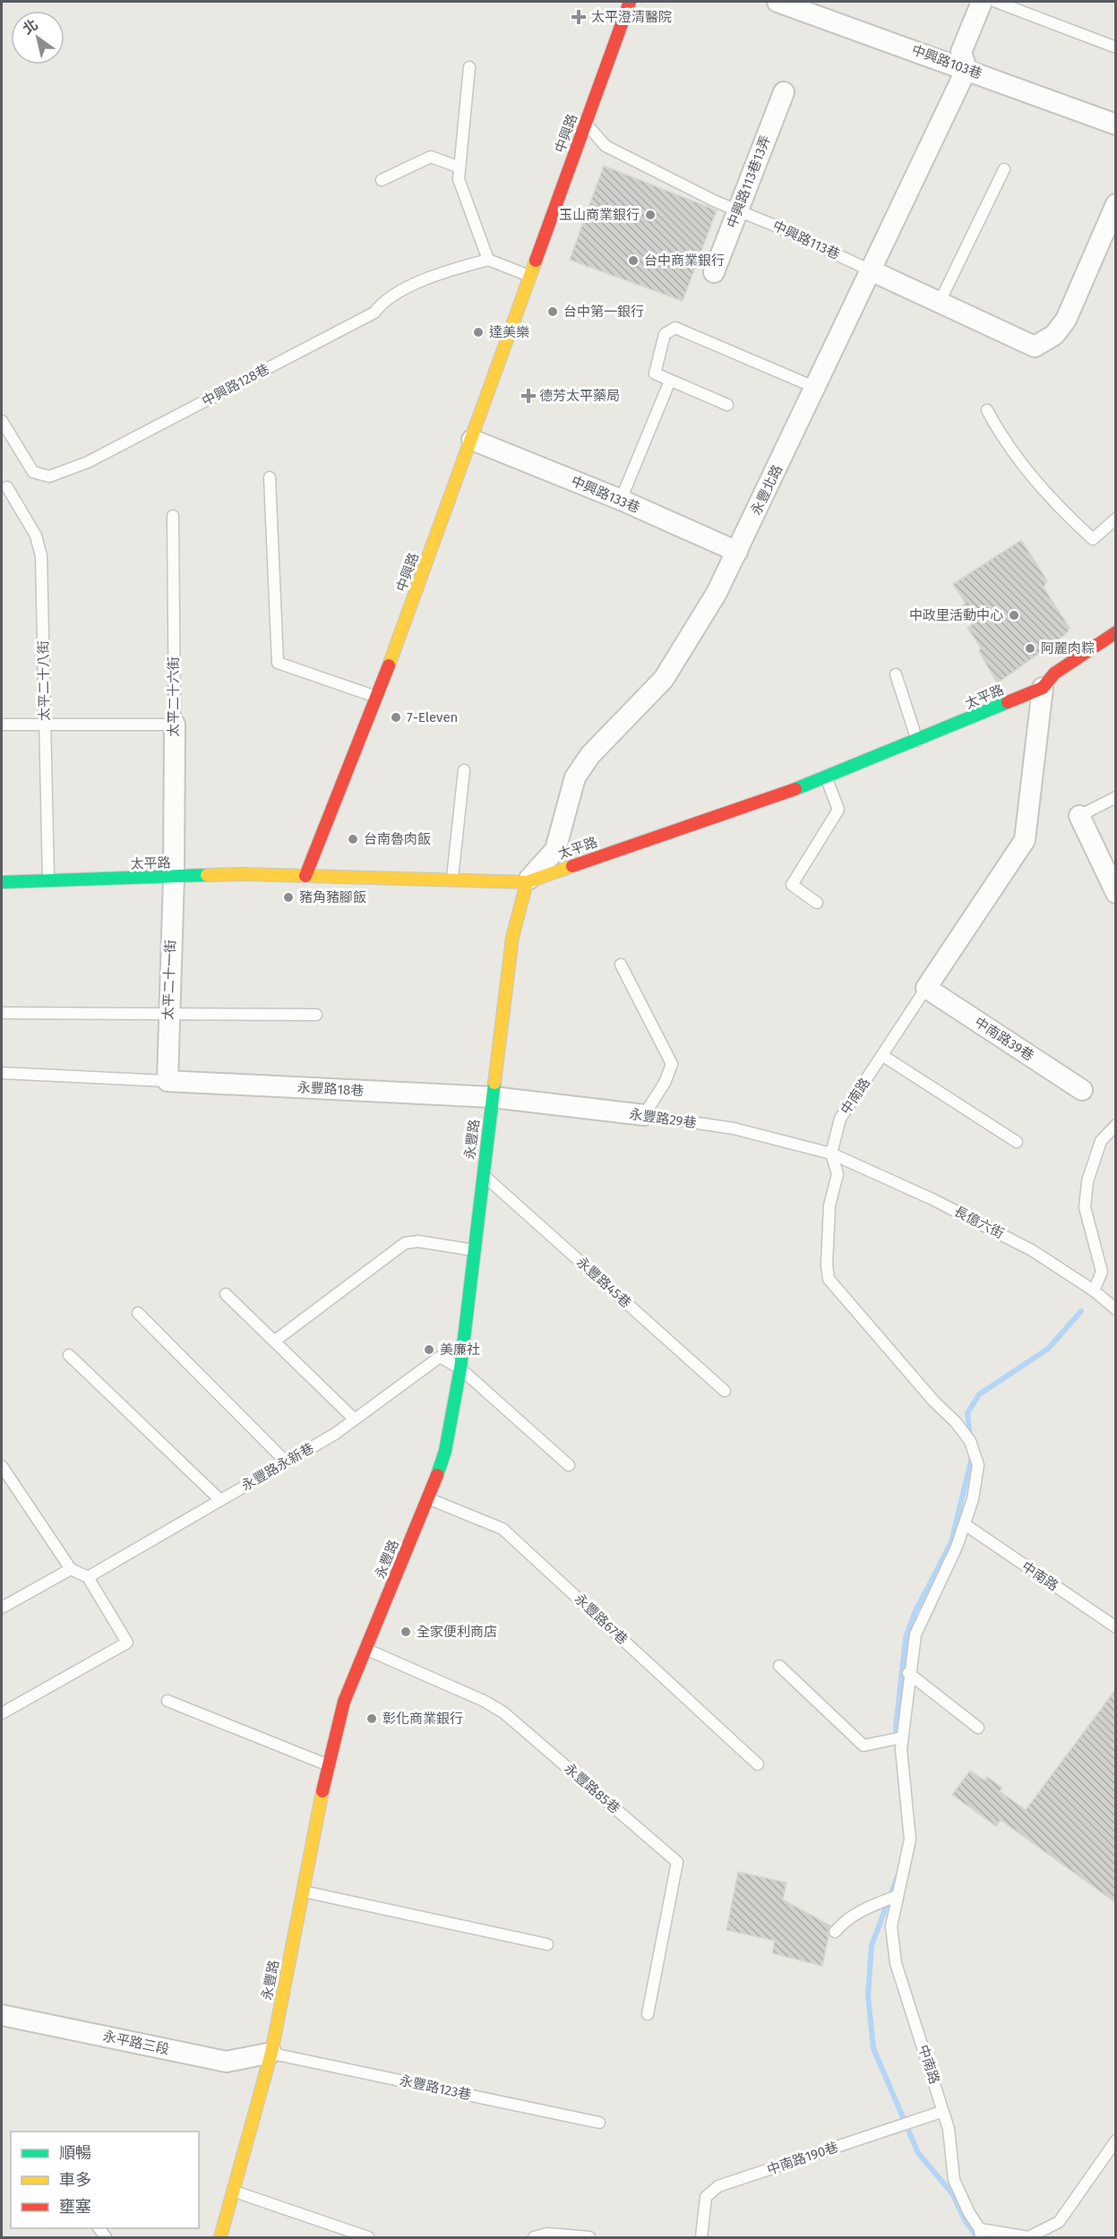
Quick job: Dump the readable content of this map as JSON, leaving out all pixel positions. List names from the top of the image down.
{
  "streets": {
    "street": [
      "中興路103巷",
      "中興路",
      "中興路113巷13弄",
      "中興路113巷",
      "永豐北路",
      "中興路133巷",
      "太平二十六街",
      "太平路",
      "太平二十一街",
      "中南路39巷",
      "永豐路18巷",
      "中南路",
      "永豐路29巷",
      "永豐路",
      "永平路三段"
    ],
    "lane": [
      "中興路128巷",
      "太平二十八街",
      "長億六街",
      "永豐路45巷",
      "永豐路永新巷",
      "永豐路67巷",
      "永豐路85巷",
      "永豐路123巷",
      "中南路190巷"
    ]
  },
  "crossings": [
    ["中興路103巷", "永豐北路"],
    ["中興路", "中興路113巷"],
    ["中興路", "中興路133巷"],
    ["中興路", "太平路"],
    ["中興路113巷13弄", "中興路113巷"],
    ["中興路113巷", "永豐北路"],
    ["永豐北路", "中興路133巷"],
    ["永豐北路", "太平路"],
    ["永豐北路", "永豐路"],
    ["太平二十八街", "太平路"],
    ["太平二十六街", "太平路"],
    ["太平二十六街", "太平二十一街"],
    ["太平路", "太平二十一街"],
    ["太平路", "中南路"],
    ["太平路", "永豐路"],
    ["太平二十一街", "永豐路18巷"],
    ["中南路39巷", "中南路"],
    ["永豐路18巷", "永豐路29巷"],
    ["永豐路18巷", "永豐路"],
    ["中南路", "永豐路29巷"],
    ["中南路", "長億六街"],
    ["中南路", "中南路190巷"],
    ["永豐路29巷", "永豐路"],
    ["永豐路29巷", "長億六街"],
    ["永豐路", "永豐路45巷"],
    ["永豐路", "永豐路永新巷"],
    ["永豐路", "永豐路67巷"],
    ["永豐路", "永豐路85巷"],
    ["永豐路", "永平路三段"],
    ["永豐路", "永豐路123巷"],
    ["永平路三段", "永豐路123巷"]
  ],
  "places": {
    "health": ["太平澄清醫院", "德芳太平藥局"],
    "other": [
      "玉山商業銀行",
      "台中商業銀行",
      "台中第一銀行",
      "達美樂",
      "中政里活動中心",
      "阿麗肉粽",
      "7-Eleven",
      "台南魯肉飯",
      "豬角豬腳飯",
      "美廉社",
      "全家便利商店",
      "彰化商業銀行"
    ]
  },
  "legend": ["順暢", "車多", "壅塞"],
  "north": "top left"
}
